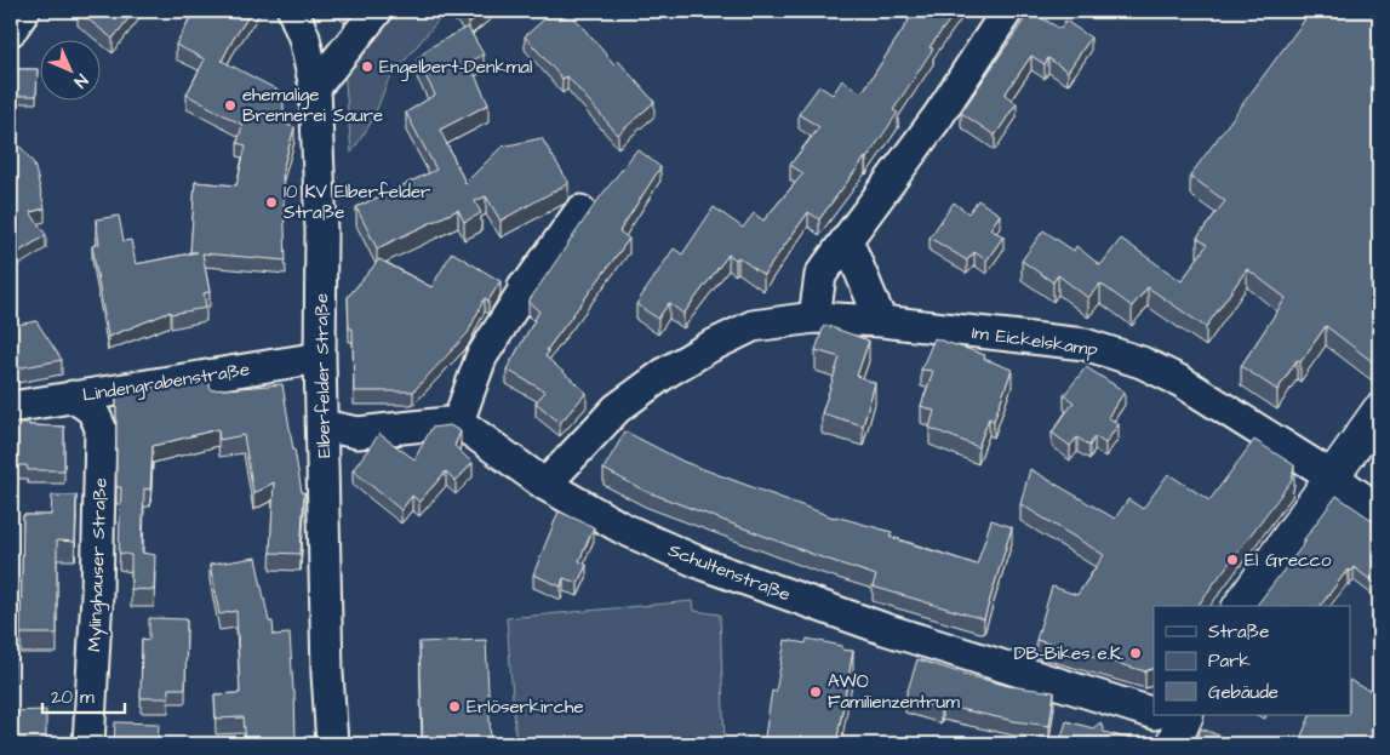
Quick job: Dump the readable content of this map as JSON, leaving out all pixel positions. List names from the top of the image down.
{
  "streets": {
    "street": [
      "Im Eickelskamp",
      "Elberfelder Straße",
      "Lindengrabenstraße",
      "Mylinghauser Straße",
      "Schultenstraße"
    ]
  },
  "crossings": [
    ["Im Eickelskamp", "Schultenstraße"],
    ["Elberfelder Straße", "Lindengrabenstraße"],
    ["Lindengrabenstraße", "Mylinghauser Straße"]
  ],
  "places": [
    "Engelbert-Denkmal",
    "ehemalige Brennerei Saure",
    "10 KV Elberfelder Straße",
    "El Grecco",
    "DB-Bikes e.K.",
    "AWO Familienzentrum",
    "Erlöserkirche"
  ],
  "legend": ["Straße", "Park", "Gebäude"],
  "scale_bar": "20 m",
  "north": "bottom right"
}
